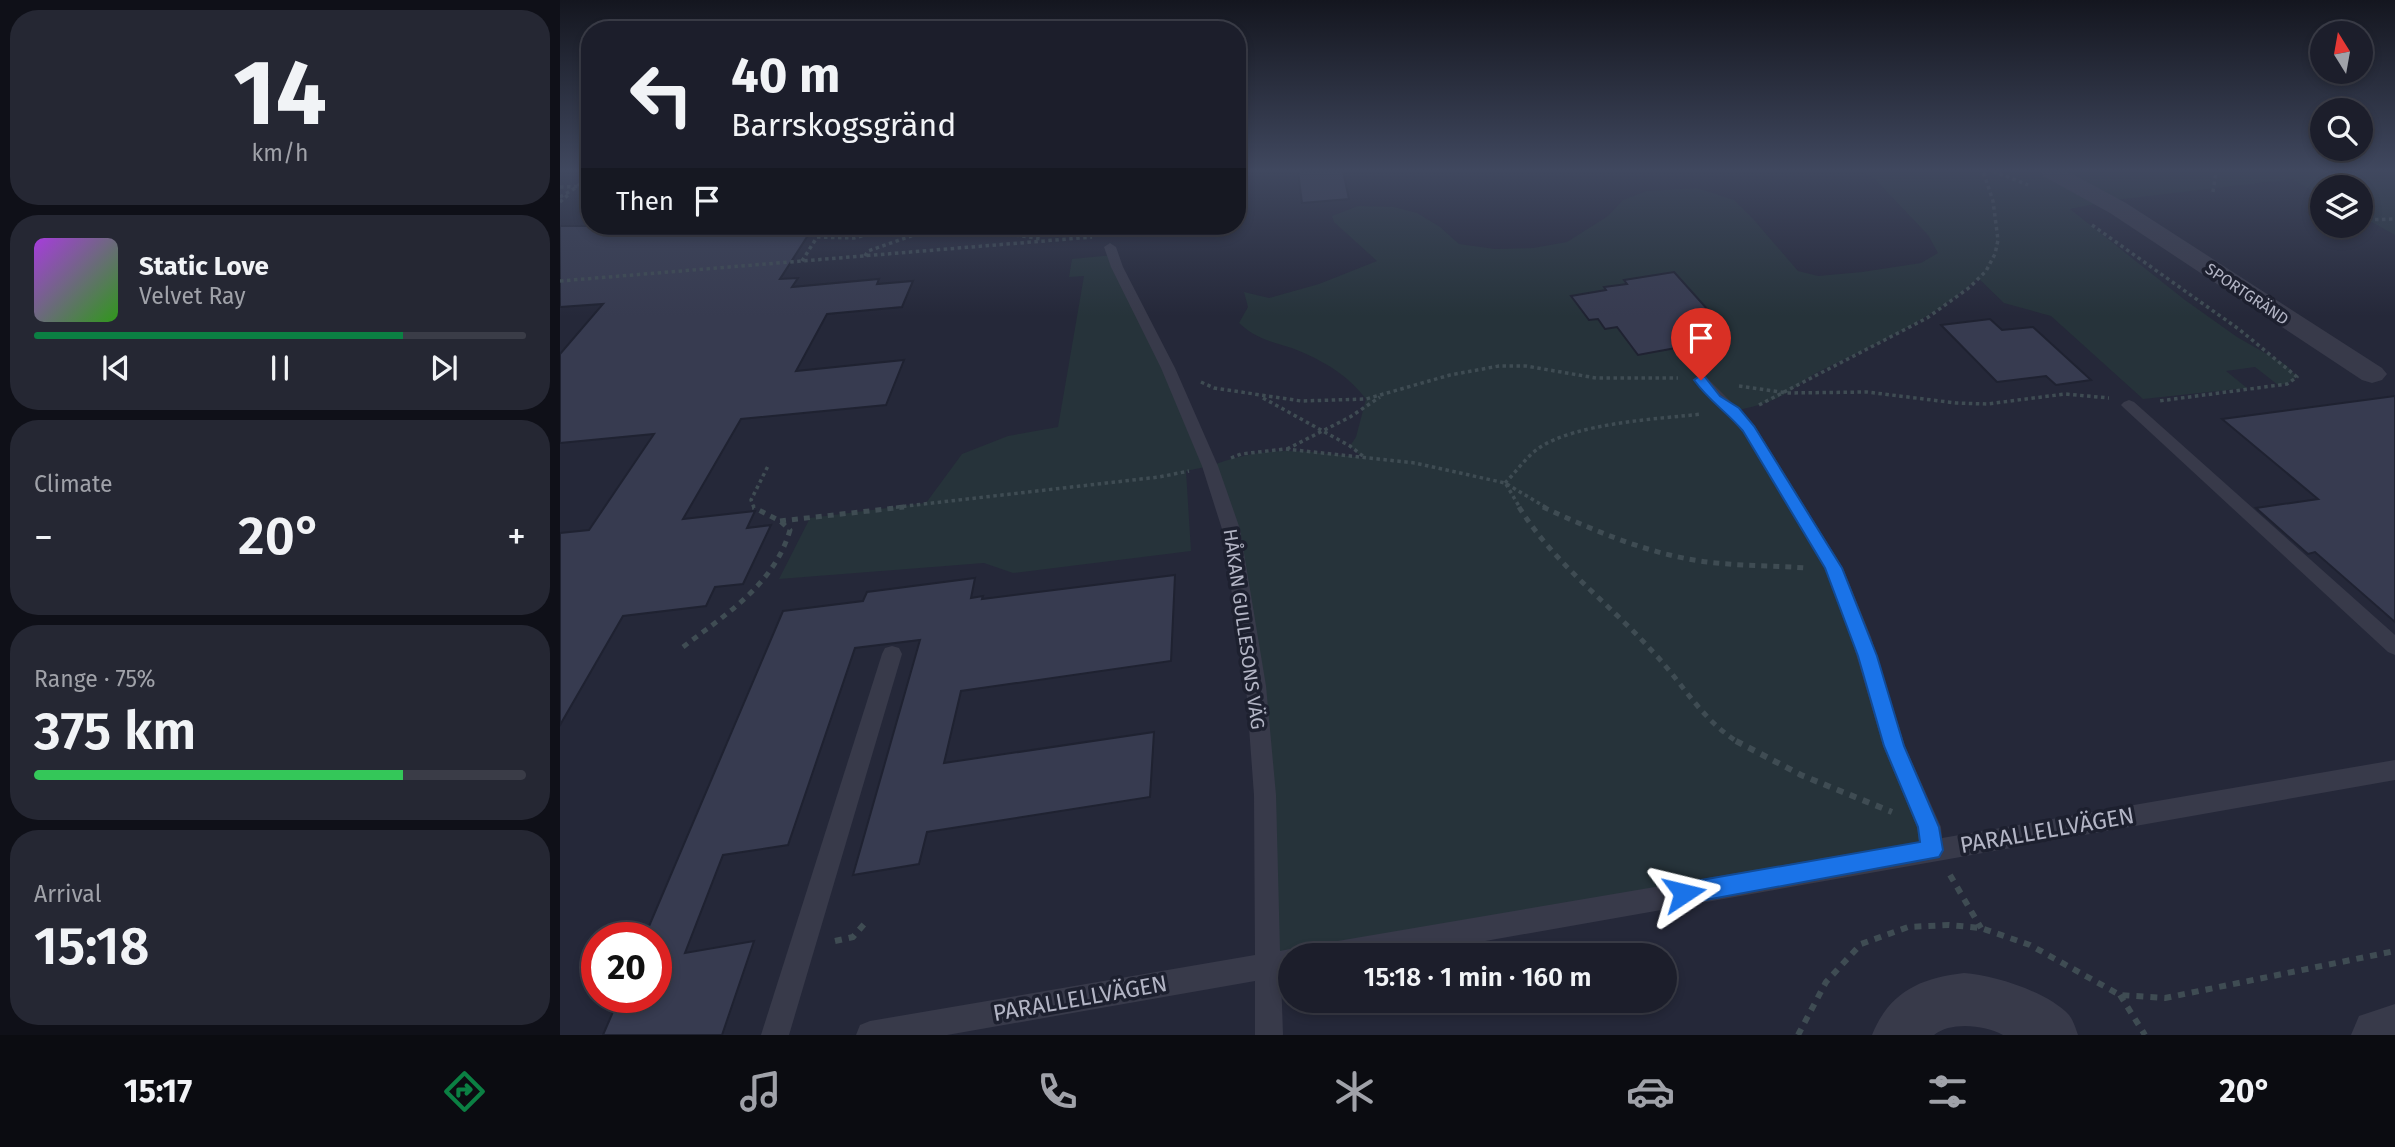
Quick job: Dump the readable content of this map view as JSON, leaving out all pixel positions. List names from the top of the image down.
{
  "streets": {
    "street": ["SPORTGRÄND"],
    "lane": ["HÅKAN GULLESONS VÄG", "PARALLELLVÄGEN"]
  },
  "crossings": [
    ["HÅKAN GULLESONS VÄG", "PARALLELLVÄGEN"]
  ],
  "north": "top",
  "page": {
    "tile": [
      ["14", "km/h"],
      "Climate",
      ["Range · 75%", "375 km"],
      ["Arrival", "15:18"]
    ],
    "turn": ["40 m", "Barrskogsgränd"],
    "then": "Then",
    "song": ["Static Love", "Velvet Ray"],
    "heat": ["−", "20°", "+"],
    "limit": "20",
    "trip": "15:18 · 1 min · 160 m",
    "tabs": ["15:17", "20°"]
  }
}
